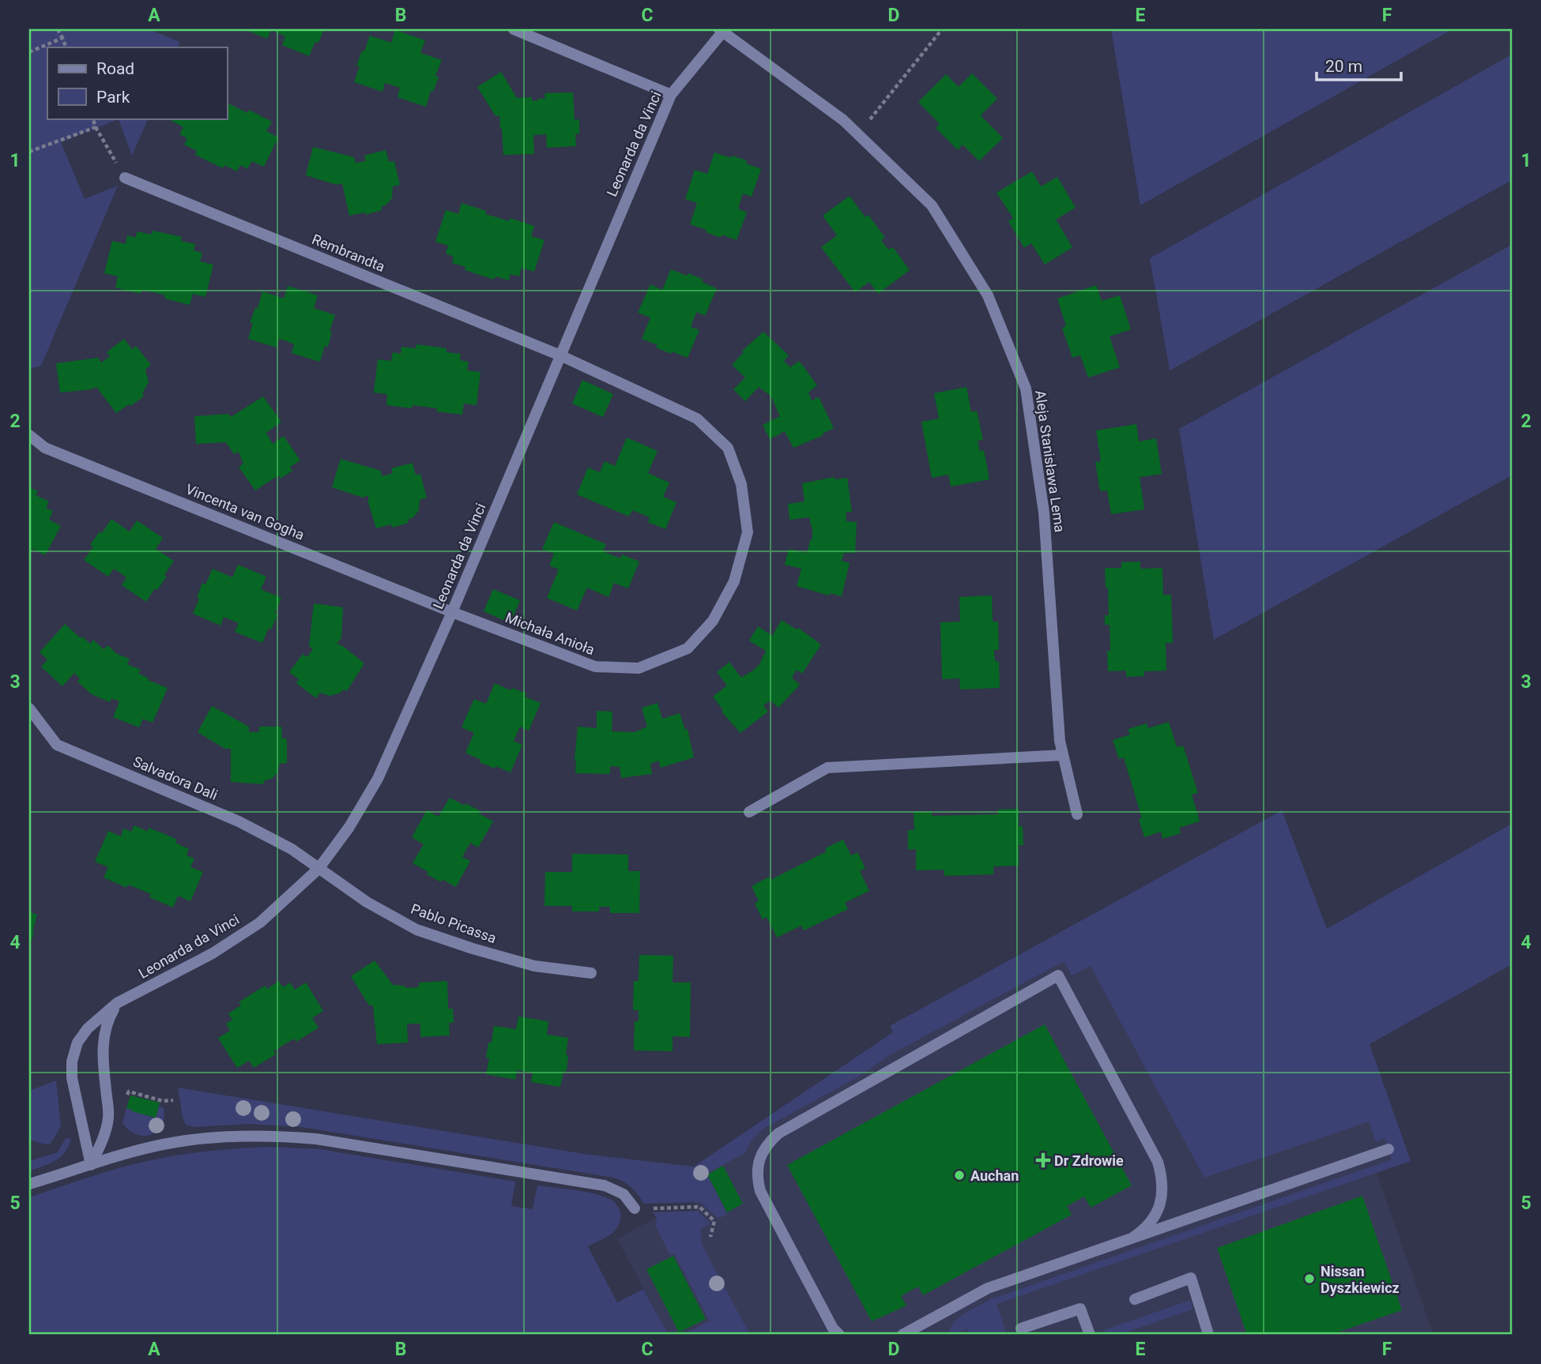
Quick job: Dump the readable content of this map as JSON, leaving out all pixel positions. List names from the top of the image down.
{
  "streets": {
    "street": [
      "Leonarda da Vinci",
      "Rembrandta",
      "Aleja Stanisława Lema",
      "Vincenta van Gogha",
      "Michała Anioła",
      "Salvadora Dali",
      "Pablo Picassa"
    ]
  },
  "crossings": [
    ["Leonarda da Vinci", "Rembrandta"],
    ["Leonarda da Vinci", "Aleja Stanisława Lema"],
    ["Leonarda da Vinci", "Vincenta van Gogha"],
    ["Leonarda da Vinci", "Michała Anioła"],
    ["Leonarda da Vinci", "Salvadora Dali"],
    ["Leonarda da Vinci", "Pablo Picassa"],
    ["Rembrandta", "Michała Anioła"],
    ["Vincenta van Gogha", "Michała Anioła"],
    ["Salvadora Dali", "Pablo Picassa"]
  ],
  "places": {
    "health": ["Dr Zdrowie"],
    "other": ["Auchan", "Nissan Dyszkiewicz"]
  },
  "legend": ["Road", "Park"],
  "scale_bar": "20 m",
  "grid": {
    "columns": [
      "A",
      "B",
      "C",
      "D",
      "E",
      "F"
    ],
    "rows": [
      "1",
      "2",
      "3",
      "4",
      "5"
    ]
  }
}
